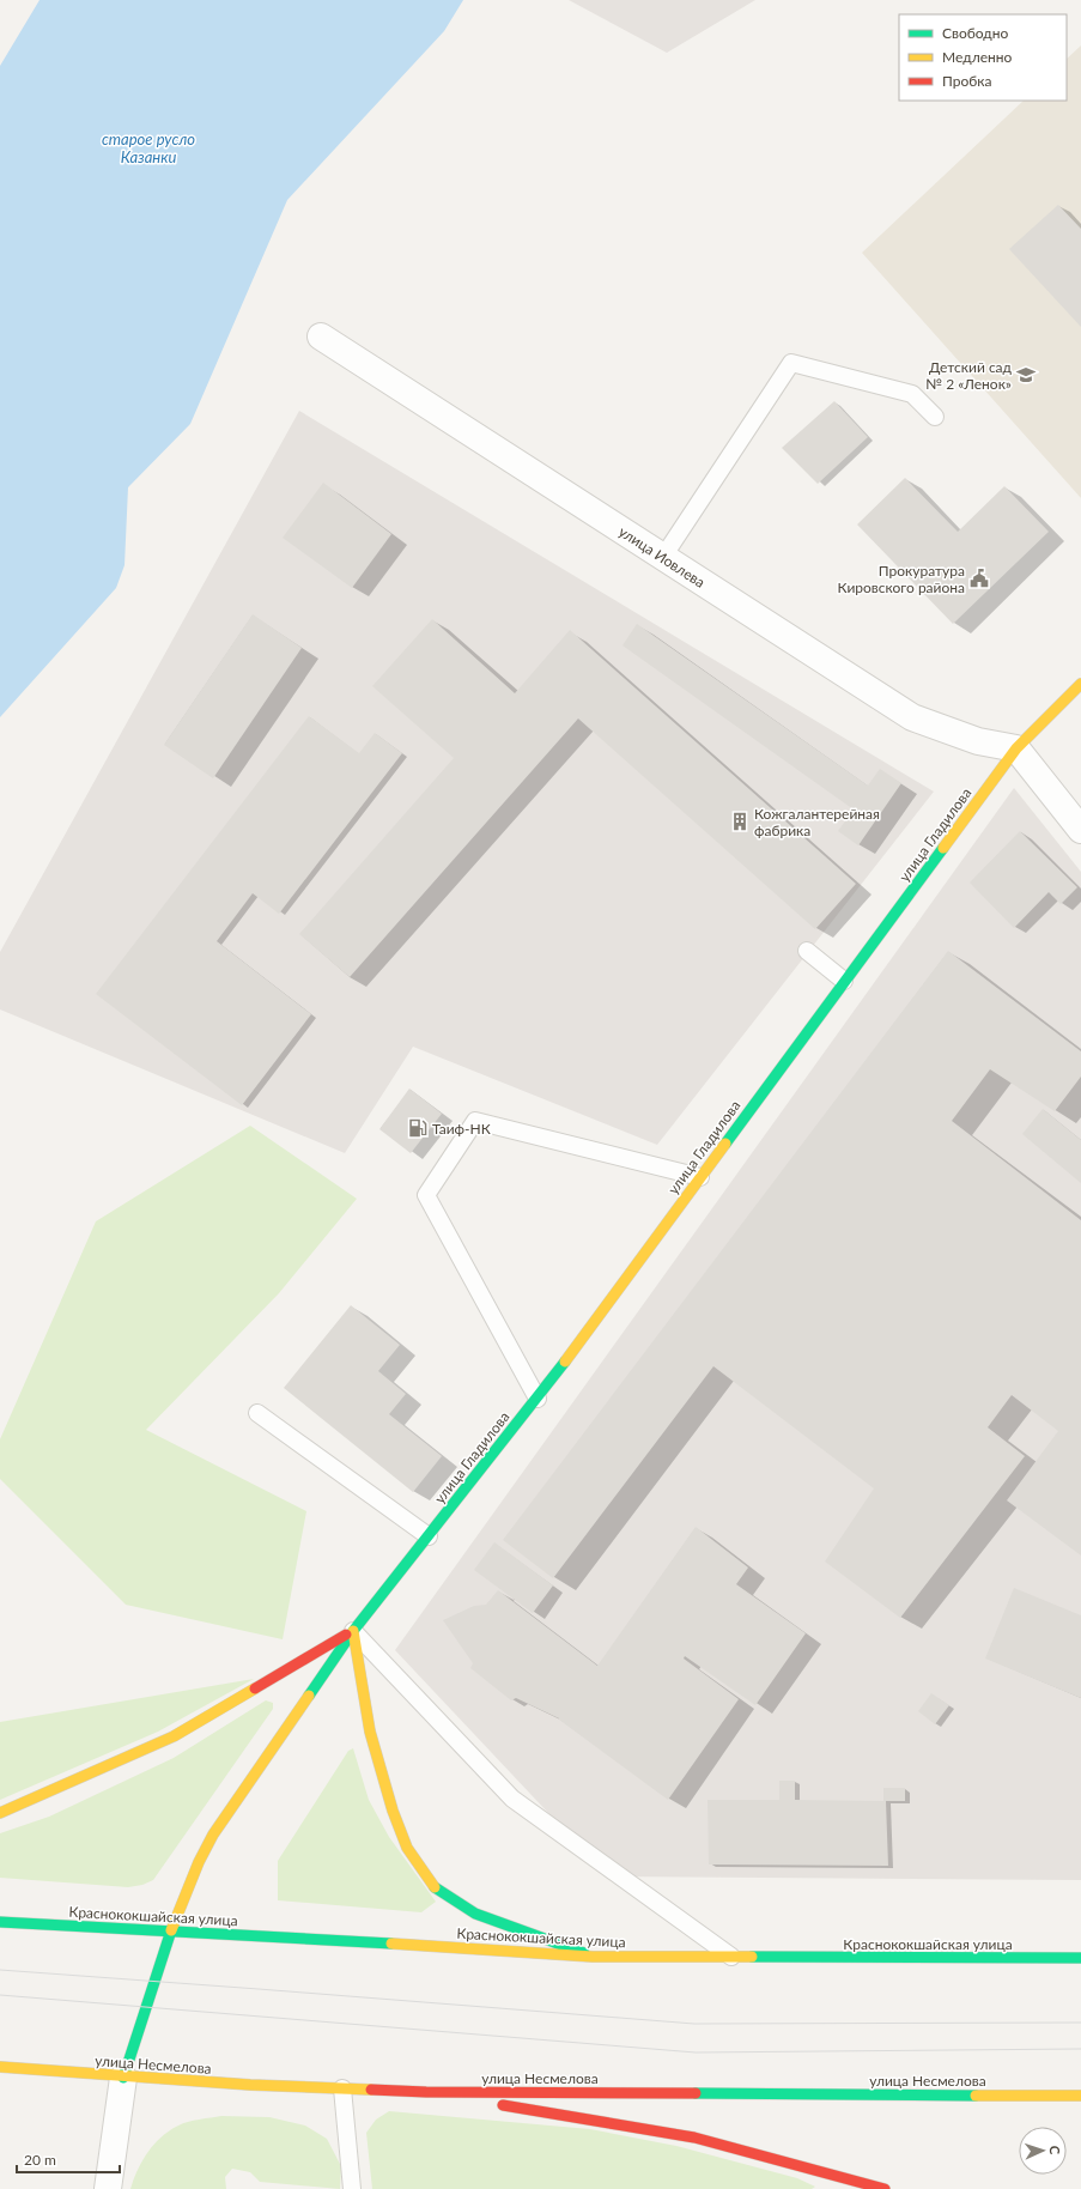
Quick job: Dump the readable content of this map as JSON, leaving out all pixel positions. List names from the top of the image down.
{
  "streets": {
    "main road": ["улица Гладилова", "Краснококшайская улица", "улица Несмелова"],
    "street": ["улица Иовлева"]
  },
  "crossings": [
    ["улица Иовлева", "улица Гладилова"],
    ["улица Гладилова", "Краснококшайская улица"],
    ["улица Гладилова", "улица Несмелова"]
  ],
  "water": ["старое русло Казанки"],
  "places": {
    "school or university": ["Детский сад № 2 «Ленок»"],
    "public building": ["Прокуратура Кировского района"],
    "building": ["Кожгалантерейная фабрика"],
    "fuel station": ["Таиф-НК"]
  },
  "legend": ["Свободно", "Медленно", "Пробка"],
  "scale_bar": "20 m",
  "north": "right"
}
